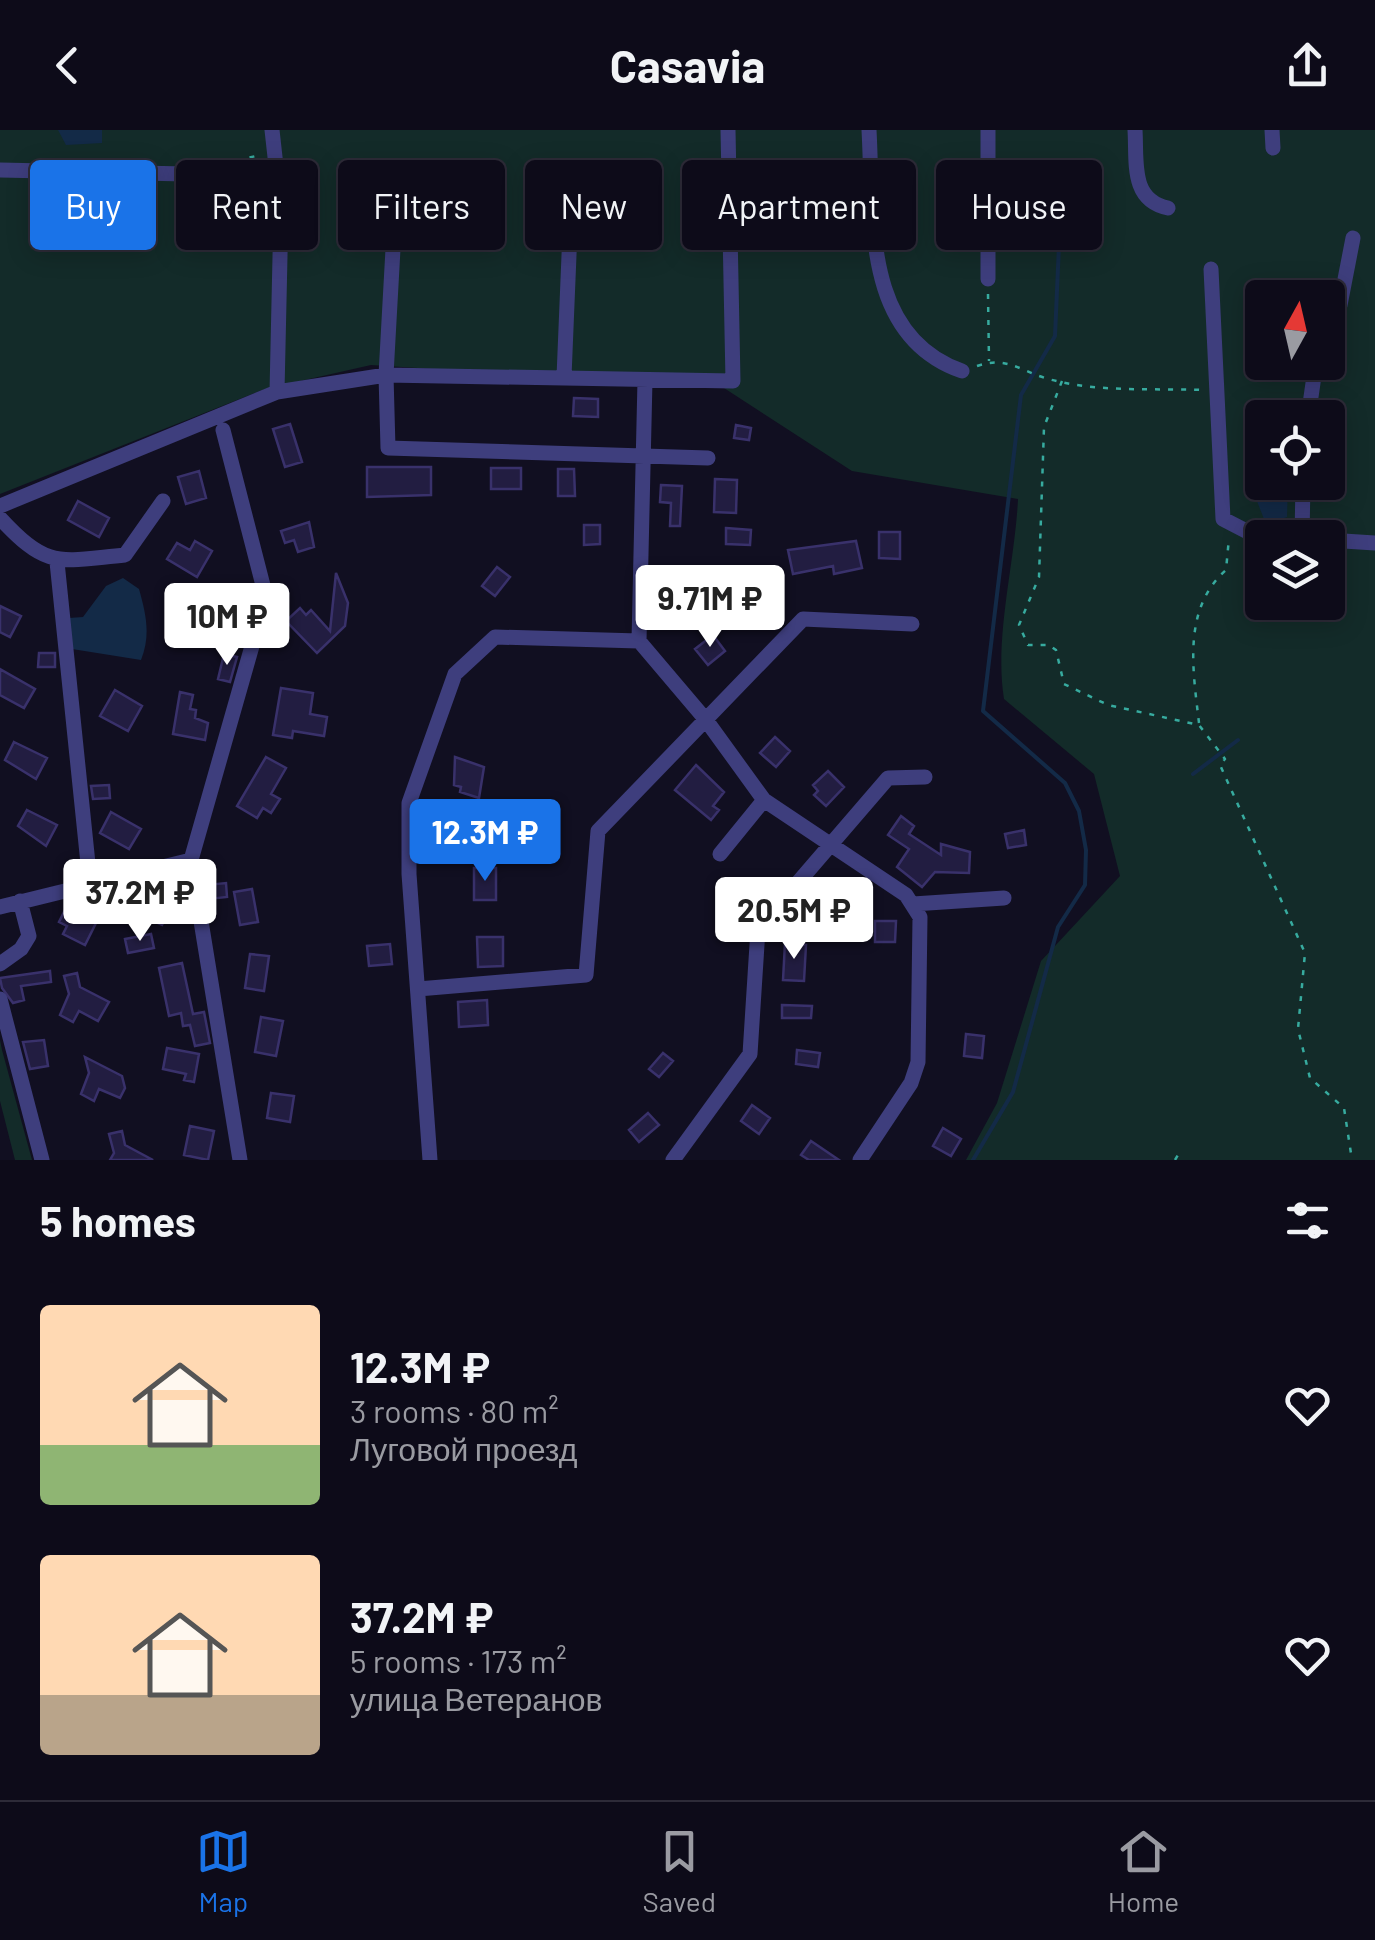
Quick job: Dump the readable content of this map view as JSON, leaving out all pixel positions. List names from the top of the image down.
{
  "north": "top",
  "page": {
    "header": "Casavia",
    "chip": [
      "Buy",
      "Rent",
      "Filters",
      "New",
      "Apartment",
      "House"
    ],
    "price": [
      "9.71M ₽",
      "10M ₽",
      "12.3M ₽",
      "37.2M ₽",
      "20.5M ₽"
    ],
    "heading": "5 homes",
    "list": [
      {
        "name": "12.3M ₽",
        "note": "3 rooms · 80 m² · Луговой проезд"
      },
      {
        "name": "37.2M ₽",
        "note": "5 rooms · 173 m² · улица Ветеранов"
      }
    ],
    "tabs": ["Map", "Saved", "Home"]
  }
}
